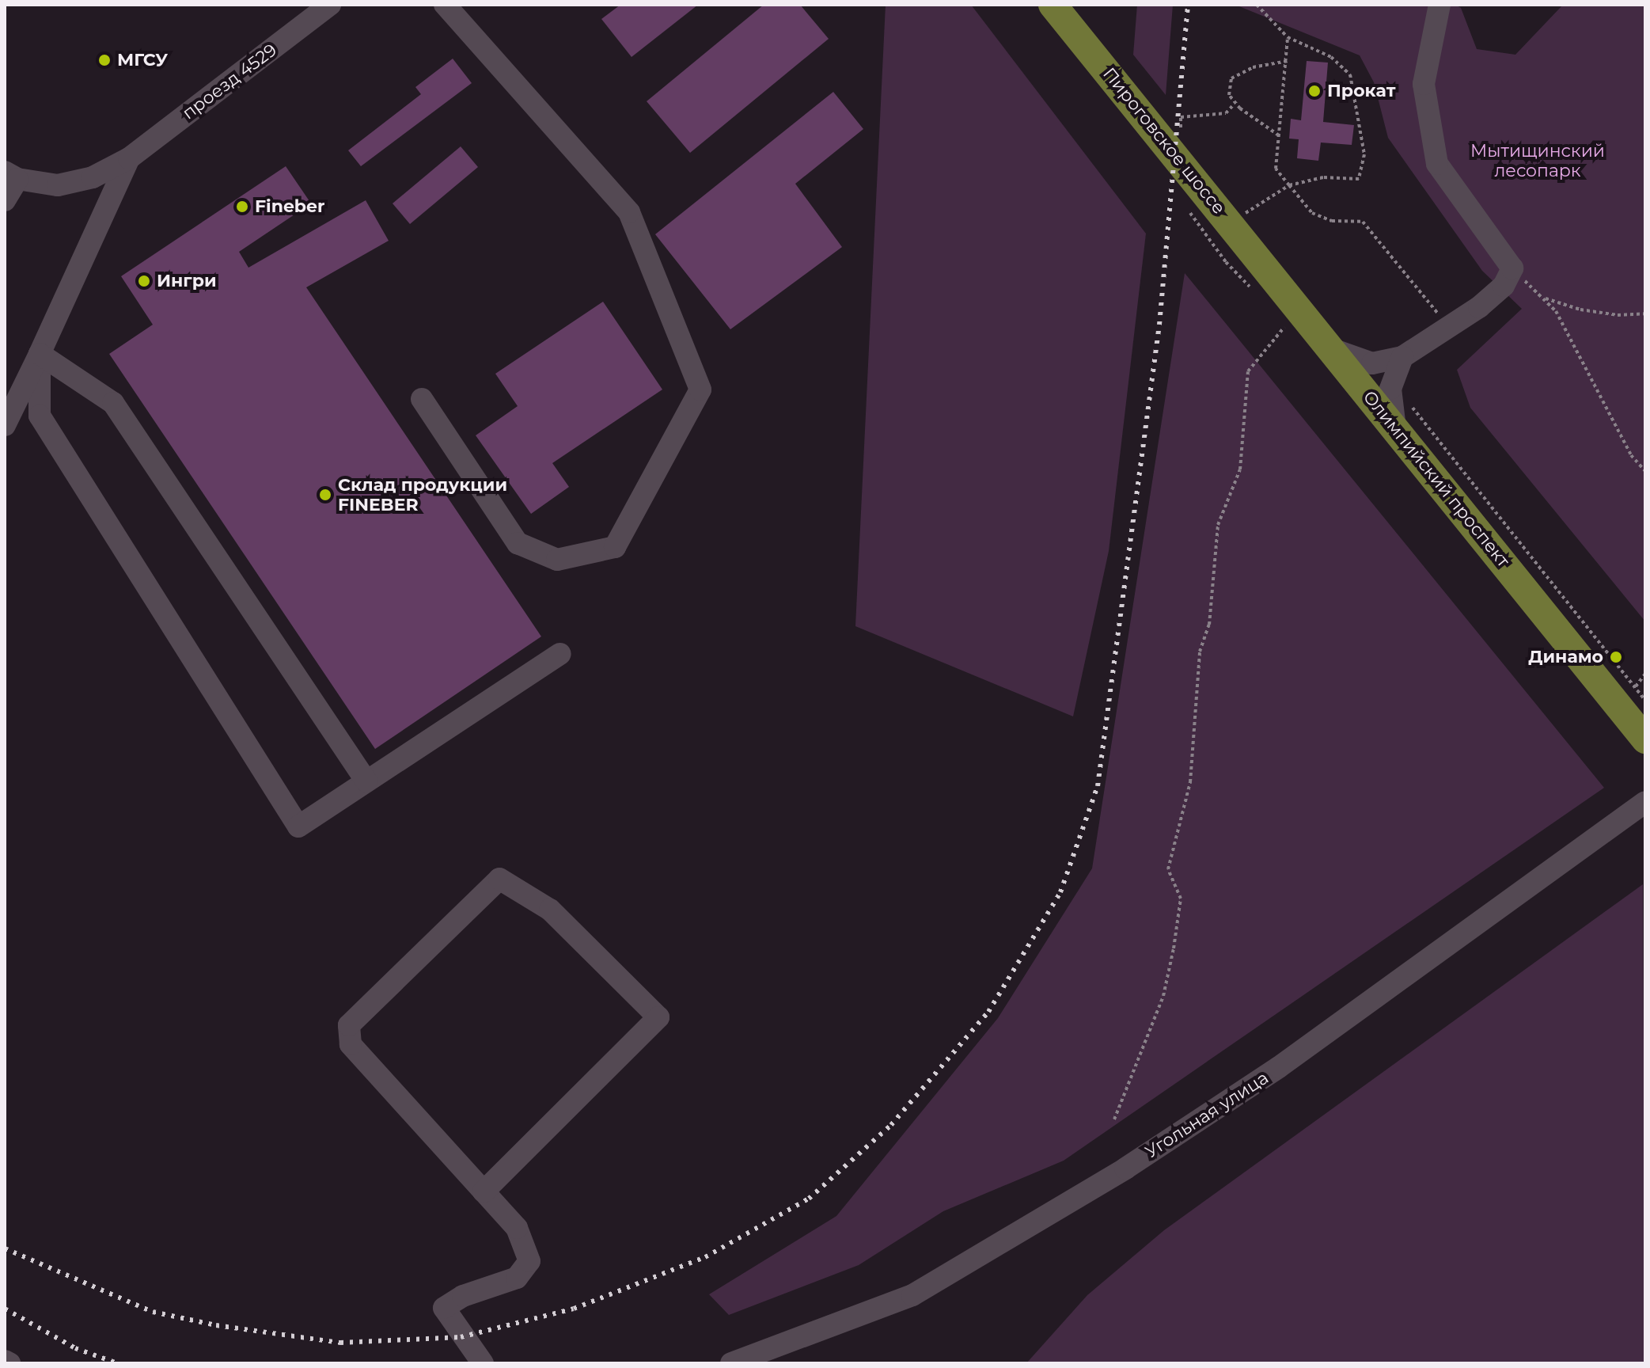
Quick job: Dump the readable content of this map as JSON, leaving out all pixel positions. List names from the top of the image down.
{
  "streets": {
    "main road": ["Пироговское шоссе", "Олимпийский проспект"],
    "street": ["проезд 4529", "Угольная улица"]
  },
  "crossings": [
    ["Пироговское шоссе", "Олимпийский проспект"]
  ],
  "parks": ["Мытищинский лесопарк"],
  "places": [
    "МГСУ",
    "Прокат",
    "Fineber",
    "Ингри",
    "Склад продукции FINEBER",
    "Динамо"
  ]
}
